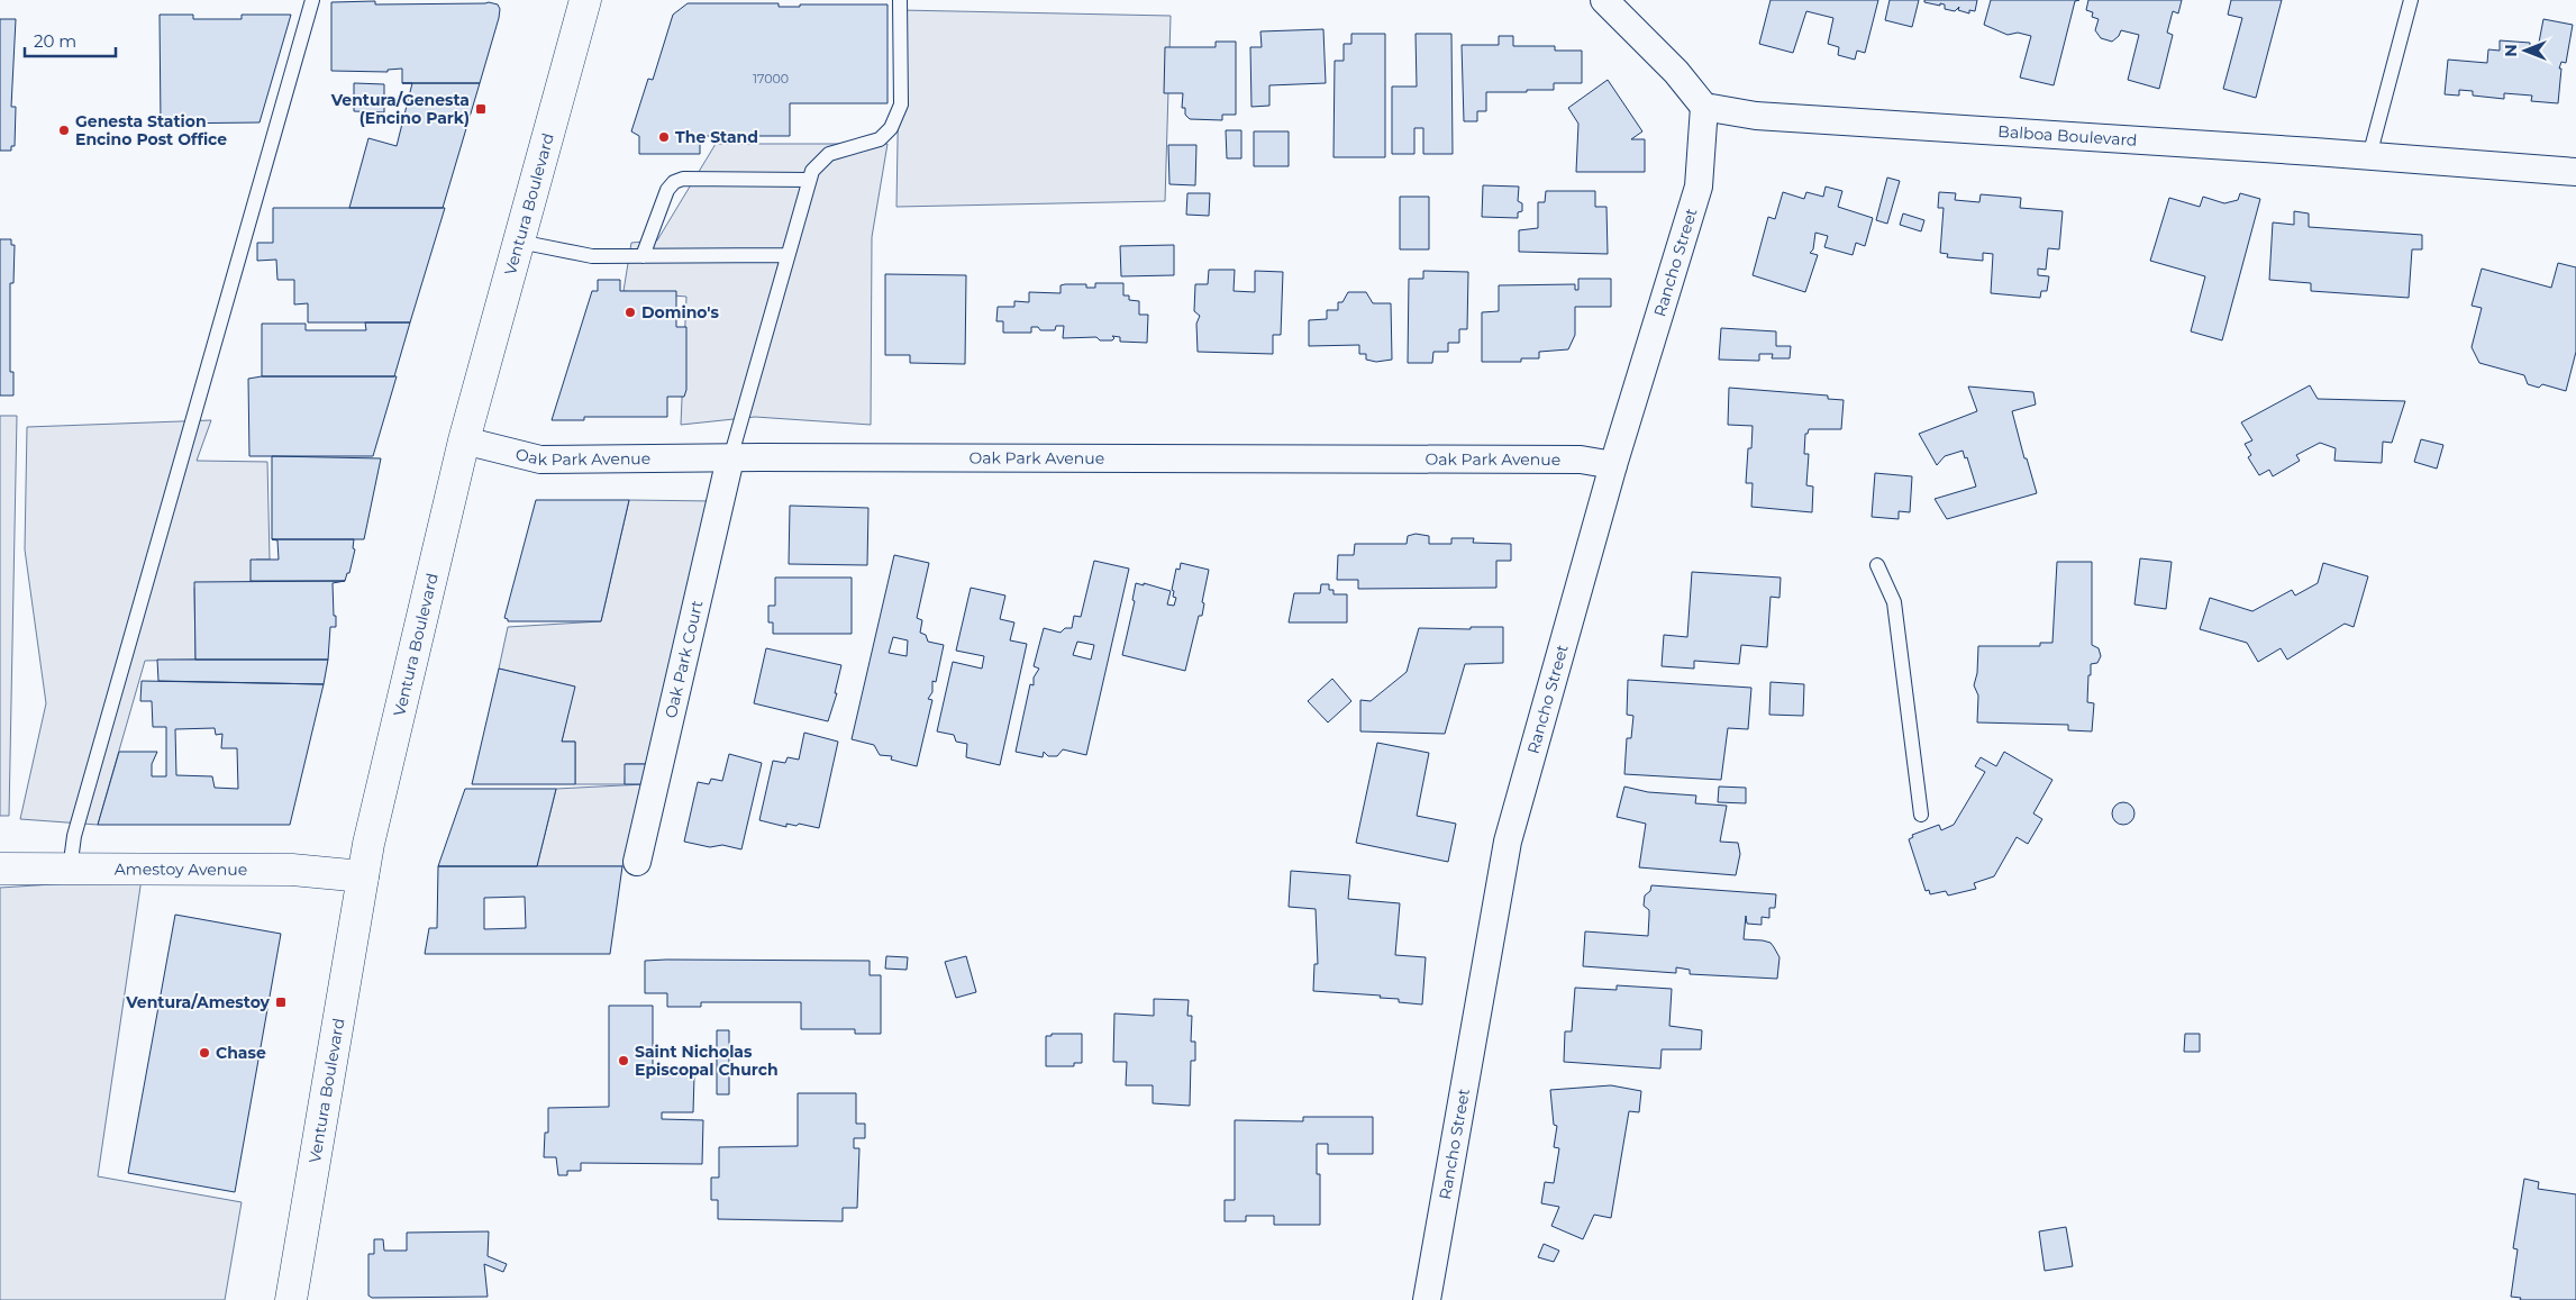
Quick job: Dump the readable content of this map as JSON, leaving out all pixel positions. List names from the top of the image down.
{
  "streets": {
    "main road": ["Ventura Boulevard", "Amestoy Avenue"],
    "street": [
      "Balboa Boulevard",
      "Rancho Street",
      "Oak Park Avenue",
      "Oak Park Court"
    ]
  },
  "crossings": [
    ["Balboa Boulevard", "Rancho Street"],
    ["Ventura Boulevard", "Oak Park Avenue"],
    ["Ventura Boulevard", "Amestoy Avenue"],
    ["Rancho Street", "Oak Park Avenue"],
    ["Oak Park Avenue", "Oak Park Court"]
  ],
  "places": {
    "transit": ["Ventura/Genesta (Encino Park)", "Ventura/Amestoy"],
    "other": [
      "Genesta Station Encino Post Office",
      "The Stand",
      "Domino's",
      "Chase",
      "Saint Nicholas Episcopal Church"
    ]
  },
  "house_numbers": ["17000"],
  "scale_bar": "20 m",
  "north": "left"
}
